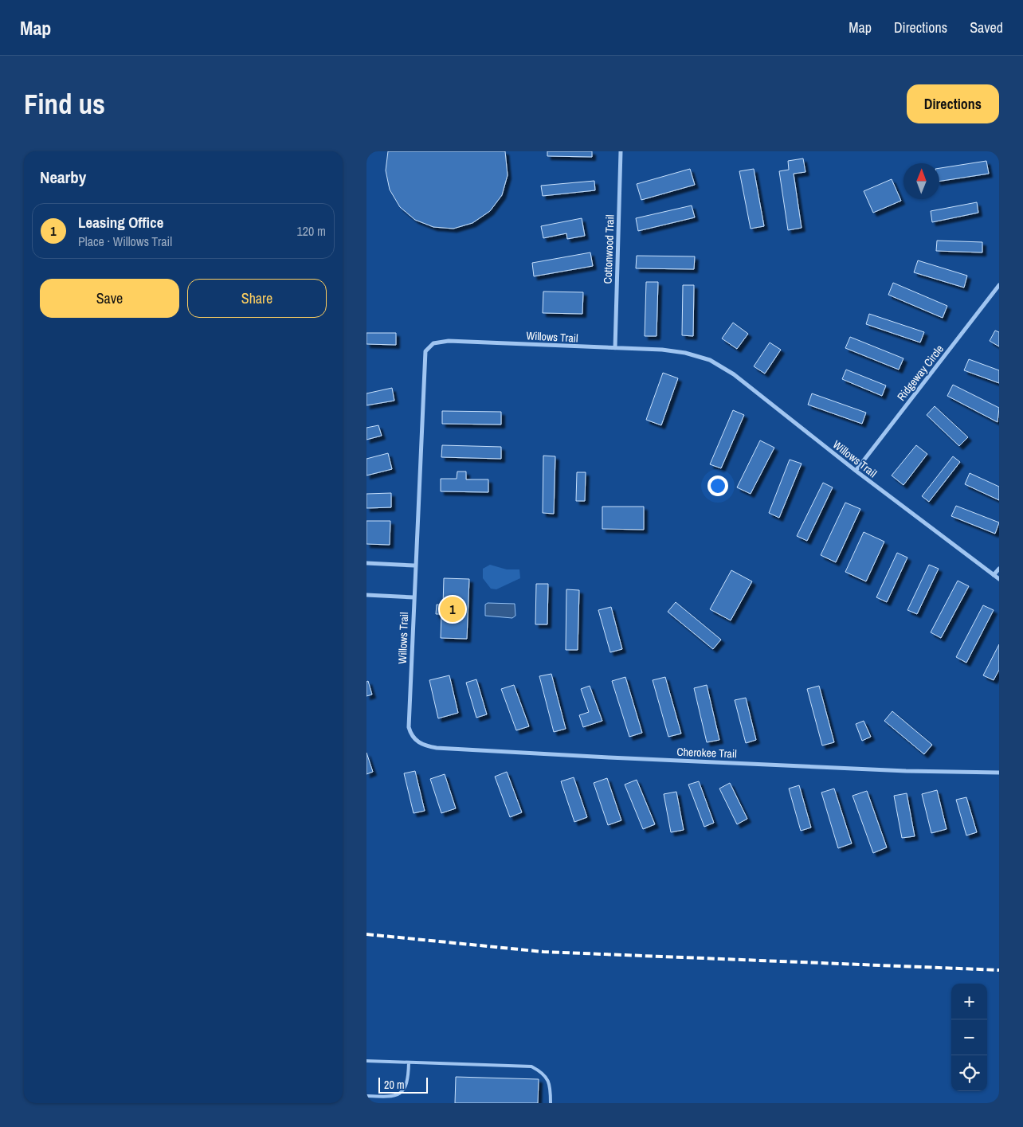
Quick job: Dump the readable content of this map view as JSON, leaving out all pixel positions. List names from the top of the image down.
{
  "streets": {
    "street": [
      "Cottonwood Trail",
      "Willows Trail",
      "Ridgeway Circle",
      "Cherokee Trail"
    ]
  },
  "crossings": [
    ["Cottonwood Trail", "Willows Trail"],
    ["Willows Trail", "Ridgeway Circle"],
    ["Willows Trail", "Cherokee Trail"]
  ],
  "scale_bar": "20 m",
  "north": "top",
  "page": {
    "header": "Map",
    "nav": ["Map", "Directions", "Saved"],
    "buttons": [
      "Directions",
      ["Save", "Share"]
    ],
    "title": "Find us",
    "heading": "Nearby",
    "list": [
      {
        "mark": "1",
        "name": "Leasing Office",
        "note": "Place · Willows Trail",
        "value": "120 m"
      }
    ],
    "pins": "1",
    "map_buttons": ["+", "−"],
    "scale": "20 m"
  }
}
